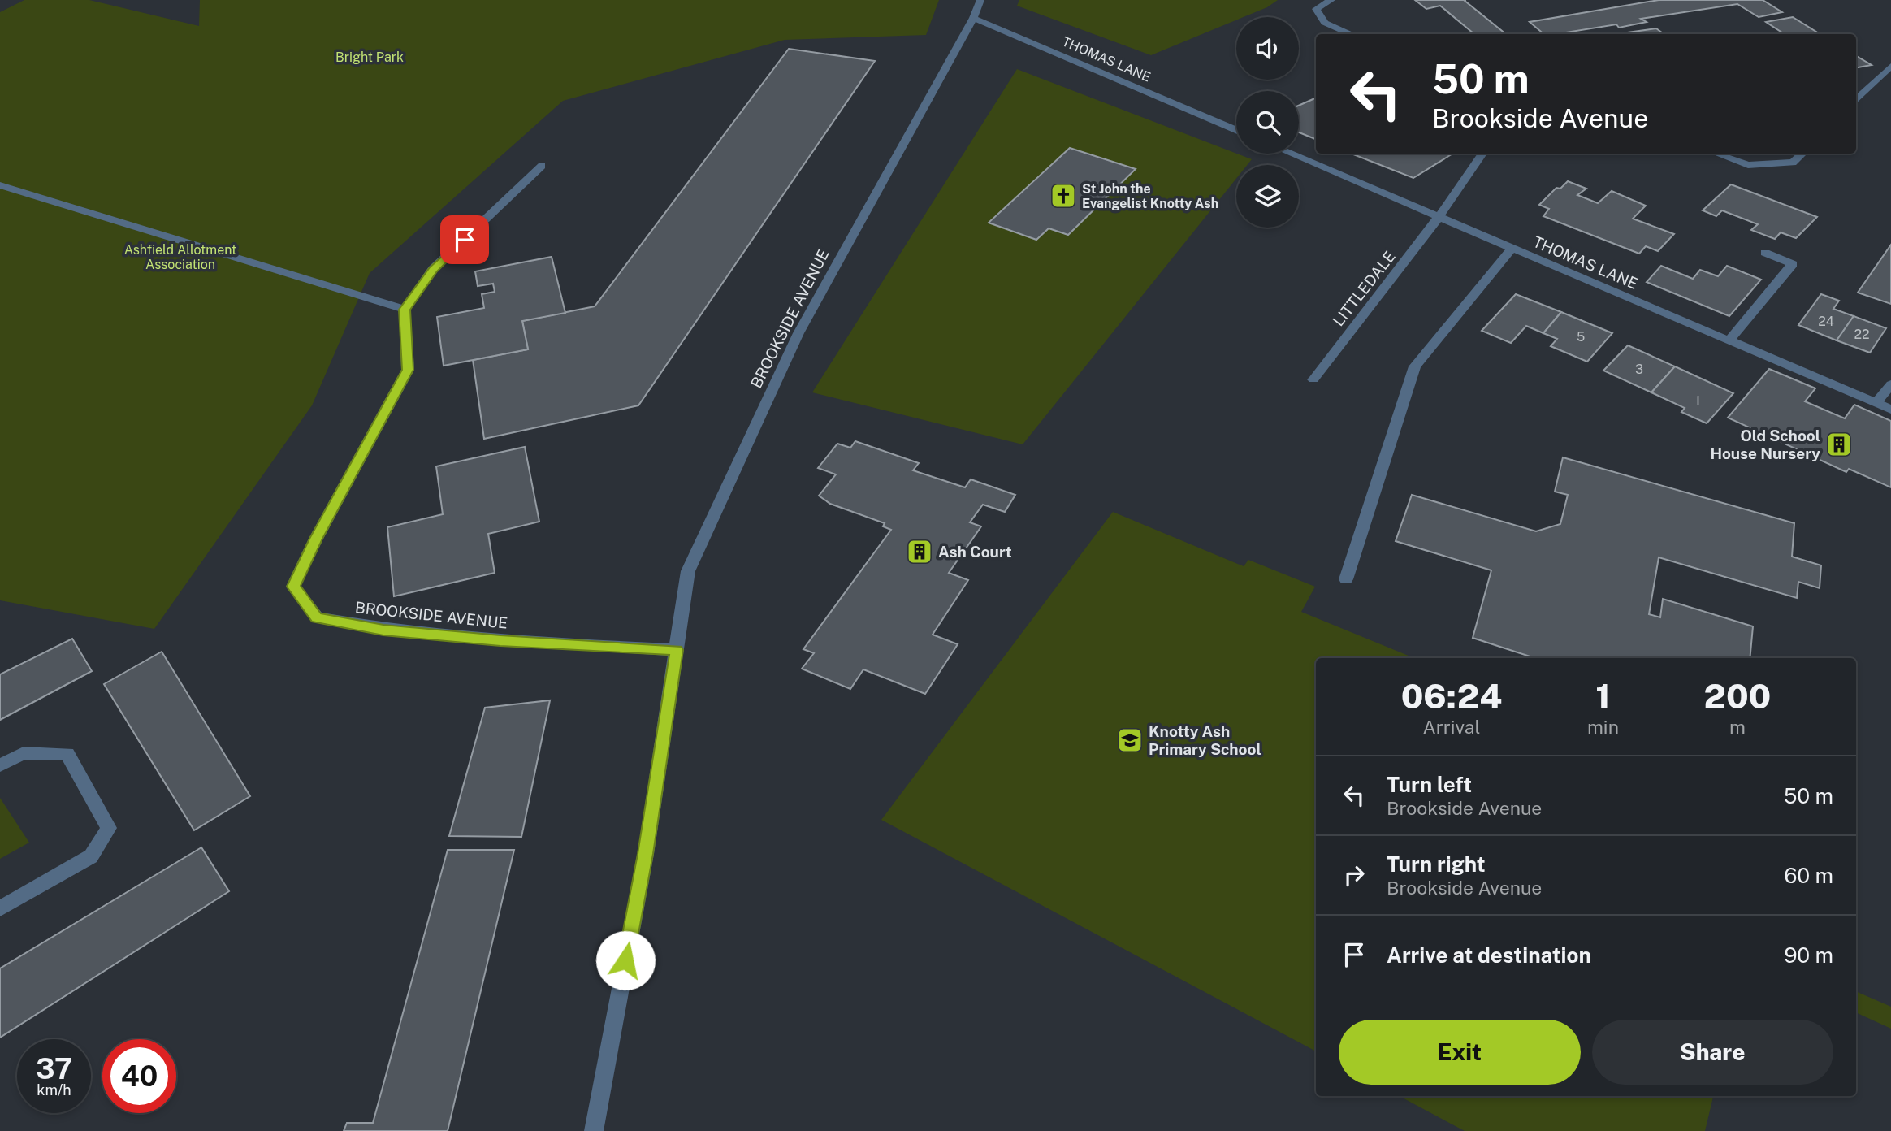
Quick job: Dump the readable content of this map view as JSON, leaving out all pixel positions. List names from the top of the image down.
{
  "streets": {
    "street": ["THOMAS LANE", "LITTLEDALE", "BROOKSIDE AVENUE"]
  },
  "crossings": [
    ["THOMAS LANE", "LITTLEDALE"],
    ["THOMAS LANE", "BROOKSIDE AVENUE"]
  ],
  "parks": ["Bright Park", "Ashfield Allotment Association"],
  "places": {
    "church": ["St John the Evangelist Knotty Ash"],
    "building": ["Old School House Nursery", "Ash Court"],
    "school or university": ["Knotty Ash Primary School"]
  },
  "house_numbers": [
    "24",
    "22",
    "5",
    "3",
    "1"
  ],
  "page": {
    "turn": ["50 m", "Brookside Avenue"],
    "eta": [
      "06:24",
      "Arrival",
      "1",
      "min",
      "200",
      "m"
    ],
    "list": [
      {
        "name": "Turn left",
        "note": "Brookside Avenue",
        "value": "50 m"
      },
      {
        "name": "Turn right",
        "note": "Brookside Avenue",
        "value": "60 m"
      },
      {
        "name": "Arrive at destination",
        "value": "90 m"
      }
    ],
    "buttons": ["Exit", "Share"],
    "speed": "37 km/h",
    "limit": "40"
  }
}
